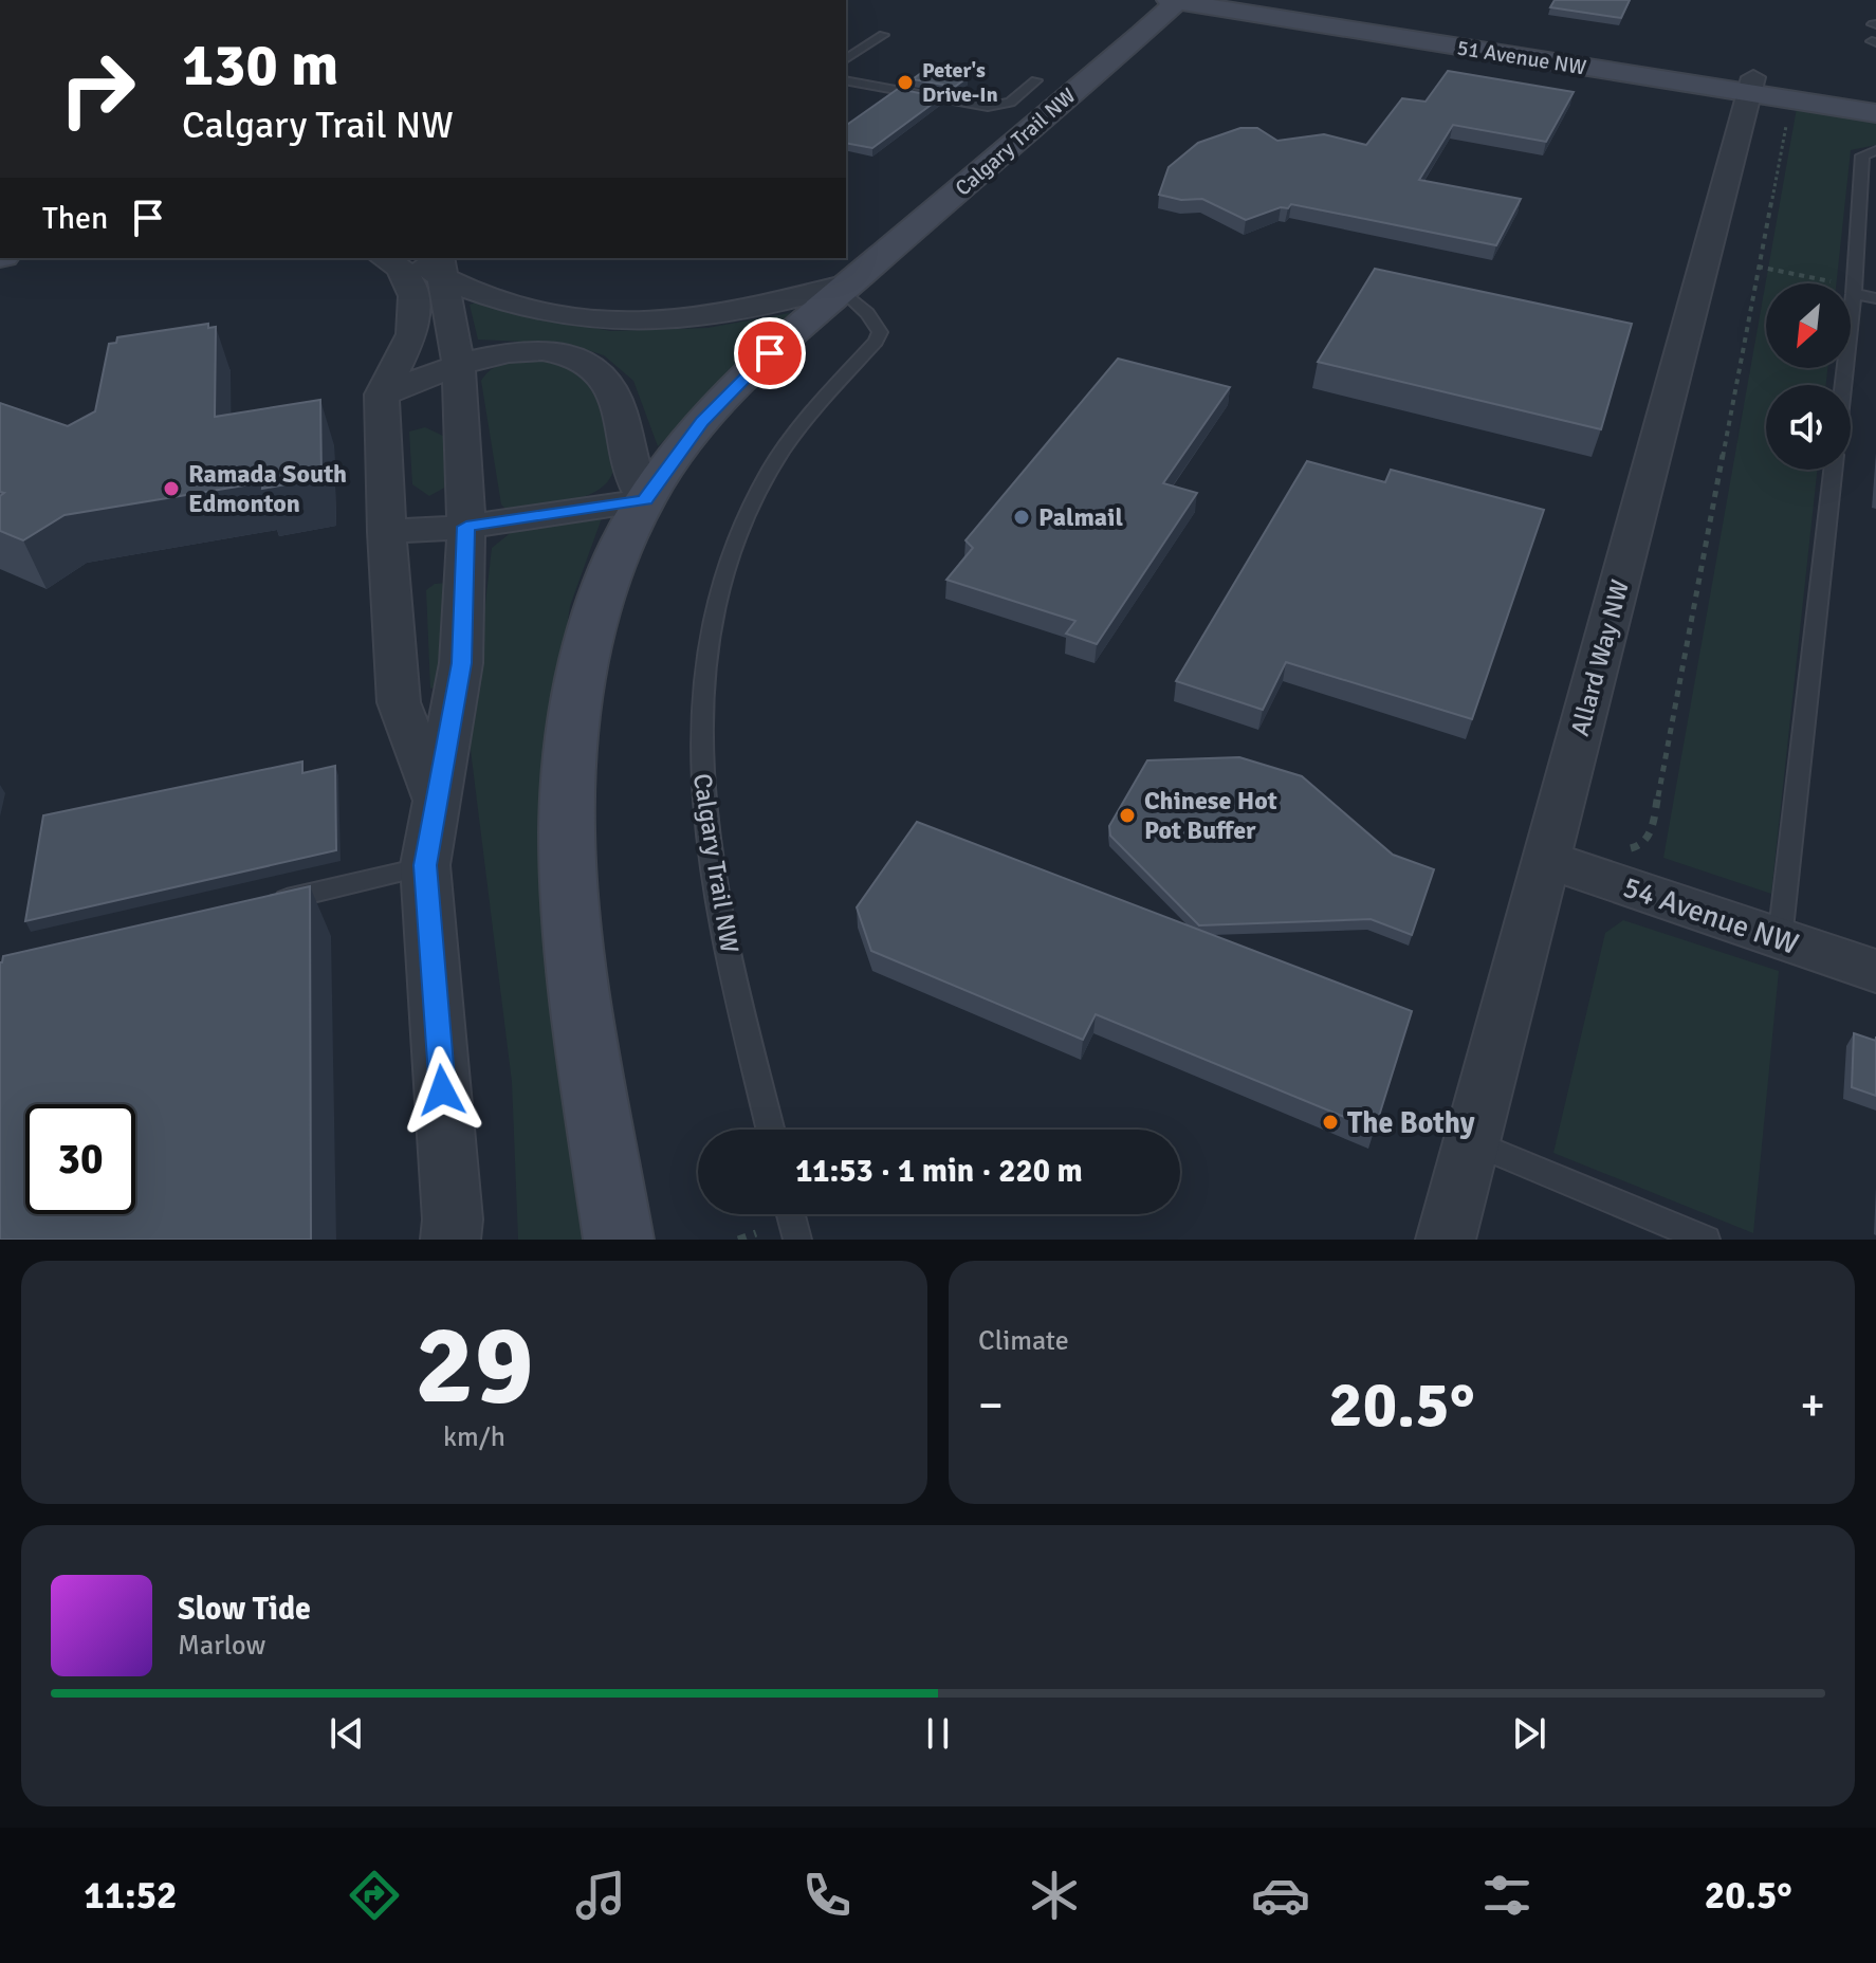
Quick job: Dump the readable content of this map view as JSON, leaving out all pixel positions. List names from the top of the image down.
{
  "streets": {
    "main road": ["51 Avenue NW", "Calgary Trail NW"],
    "street": ["Allard Way NW", "54 Avenue NW"]
  },
  "crossings": [
    ["51 Avenue NW", "Calgary Trail NW"],
    ["51 Avenue NW", "Allard Way NW"],
    ["Allard Way NW", "54 Avenue NW"]
  ],
  "places": [
    "Peter's Drive-In",
    "Ramada South Edmonton",
    "Palmail",
    "Chinese Hot Pot Buffer",
    "The Bothy"
  ],
  "north": "bottom left",
  "page": {
    "turn": ["130 m", "Calgary Trail NW"],
    "then": "Then",
    "limit": "30",
    "trip": "11:53 · 1 min · 220 m",
    "tile": [
      ["29", "km/h"],
      "Climate"
    ],
    "heat": ["−", "20.5°", "+"],
    "song": ["Slow Tide", "Marlow"],
    "tabs": ["11:52", "20.5°"]
  }
}
